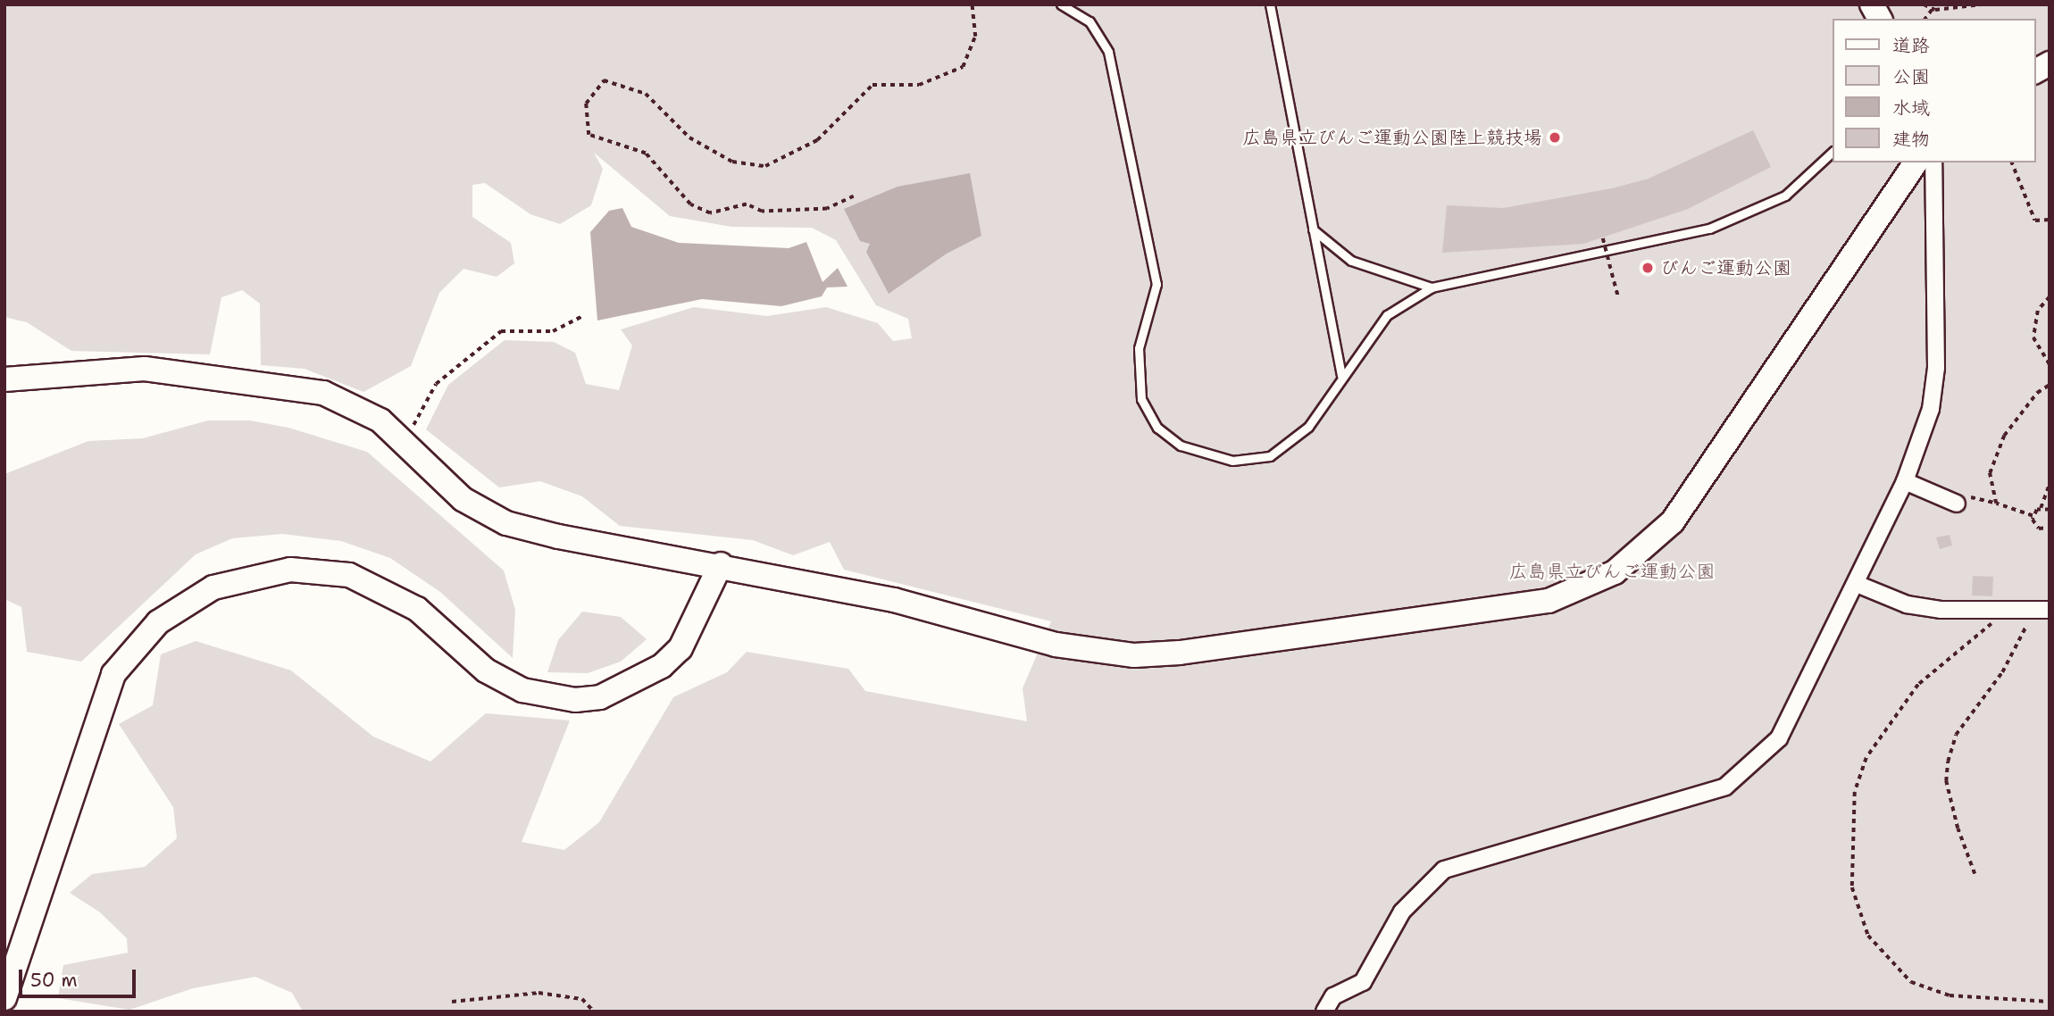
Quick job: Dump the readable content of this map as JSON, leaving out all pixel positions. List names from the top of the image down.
{
  "parks": ["広島県立びんご運動公園"],
  "places": ["広島県立びんご運動公園陸上競技場", "びんご運動公園"],
  "legend": [
    "道路",
    "公園",
    "水域",
    "建物"
  ],
  "scale_bar": "50 m"
}
